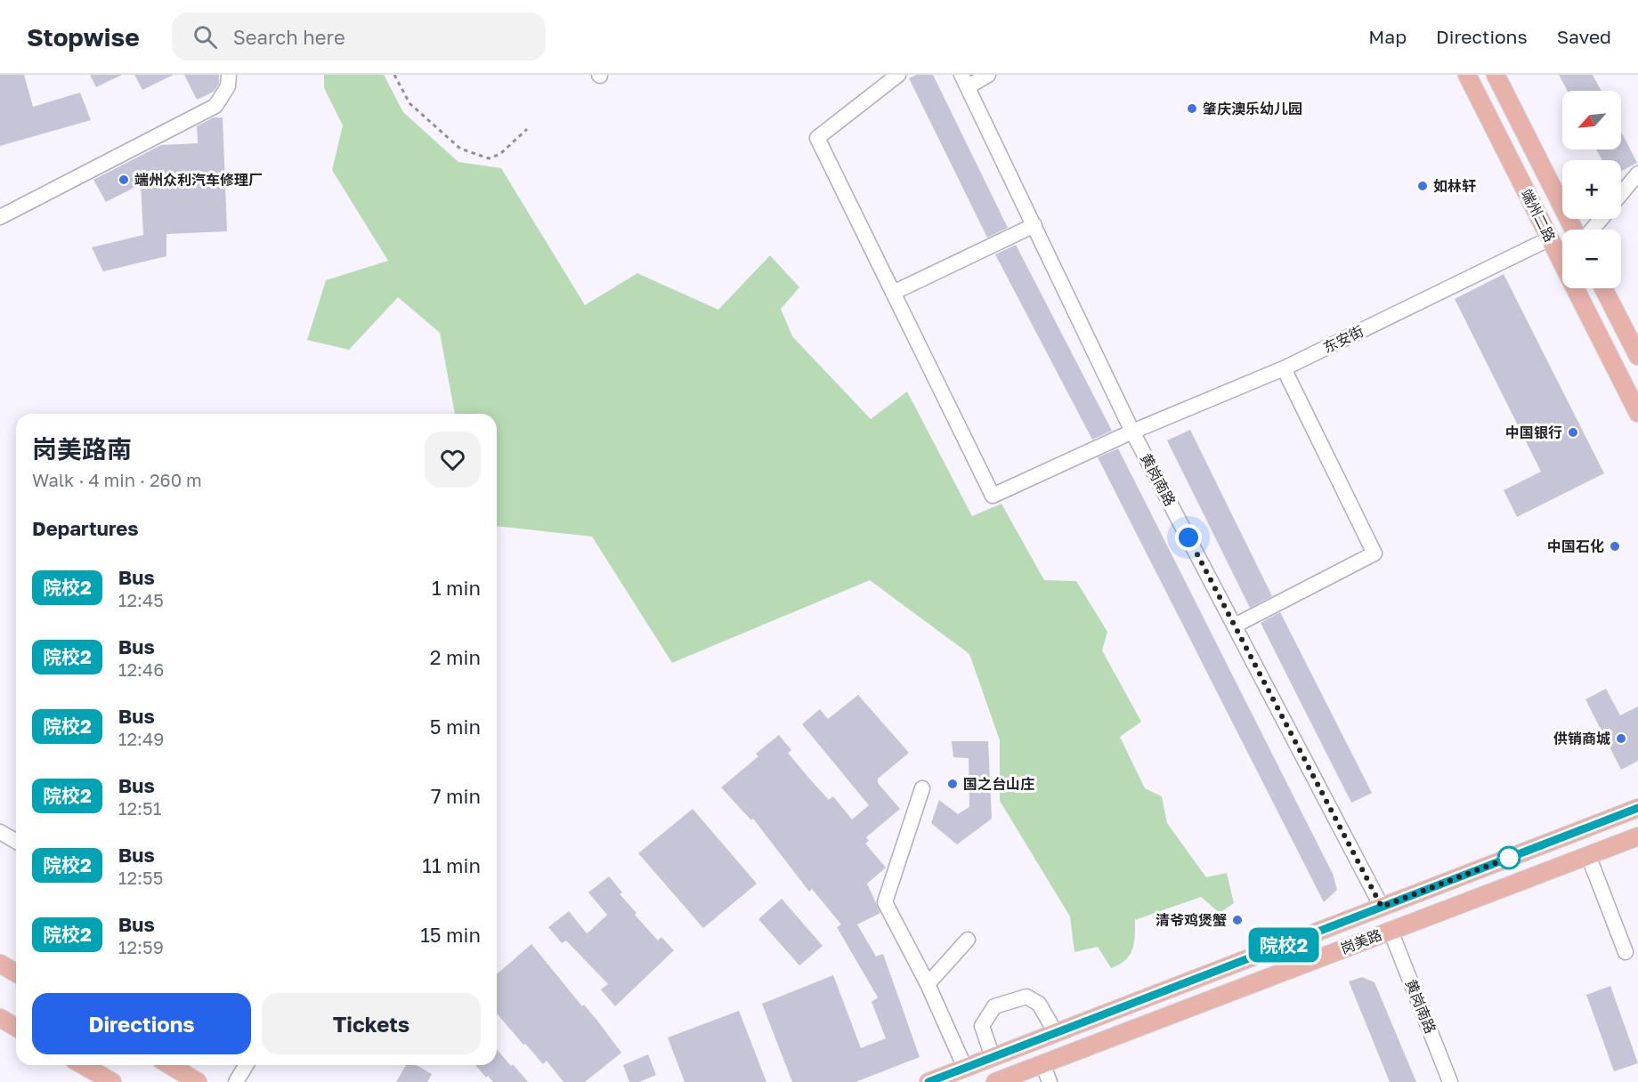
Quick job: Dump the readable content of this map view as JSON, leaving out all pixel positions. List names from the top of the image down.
{
  "streets": {
    "main road": ["端州二路", "岗美路"],
    "street": ["东安街", "黄岗南路"]
  },
  "crossings": [
    ["端州二路", "东安街"],
    ["东安街", "黄岗南路"],
    ["黄岗南路", "岗美路"]
  ],
  "places": [
    "肇庆澳乐幼儿园",
    "端州众利汽车修理厂",
    "如林轩",
    "中国银行",
    "中国石化",
    "供销商城",
    "国之台山庄",
    "清爷鸡煲蟹"
  ],
  "lines": ["bus line 院校2"],
  "north": "bottom left",
  "page": {
    "header": "Stopwise",
    "search": "Search here",
    "nav": ["Map", "Directions", "Saved"],
    "on_map": "院校2",
    "map_buttons": ["+", "−"],
    "heading": [
      ["岗美路南", "Walk · 4 min · 260 m"],
      "Departures"
    ],
    "list": [
      {
        "mark": "院校2",
        "name": "Bus",
        "note": "12:45",
        "value": "1 min"
      },
      {
        "mark": "院校2",
        "name": "Bus",
        "note": "12:46",
        "value": "2 min"
      },
      {
        "mark": "院校2",
        "name": "Bus",
        "note": "12:49",
        "value": "5 min"
      },
      {
        "mark": "院校2",
        "name": "Bus",
        "note": "12:51",
        "value": "7 min"
      },
      {
        "mark": "院校2",
        "name": "Bus",
        "note": "12:55",
        "value": "11 min"
      },
      {
        "mark": "院校2",
        "name": "Bus",
        "note": "12:59",
        "value": "15 min"
      }
    ],
    "buttons": ["Directions", "Tickets"]
  }
}
